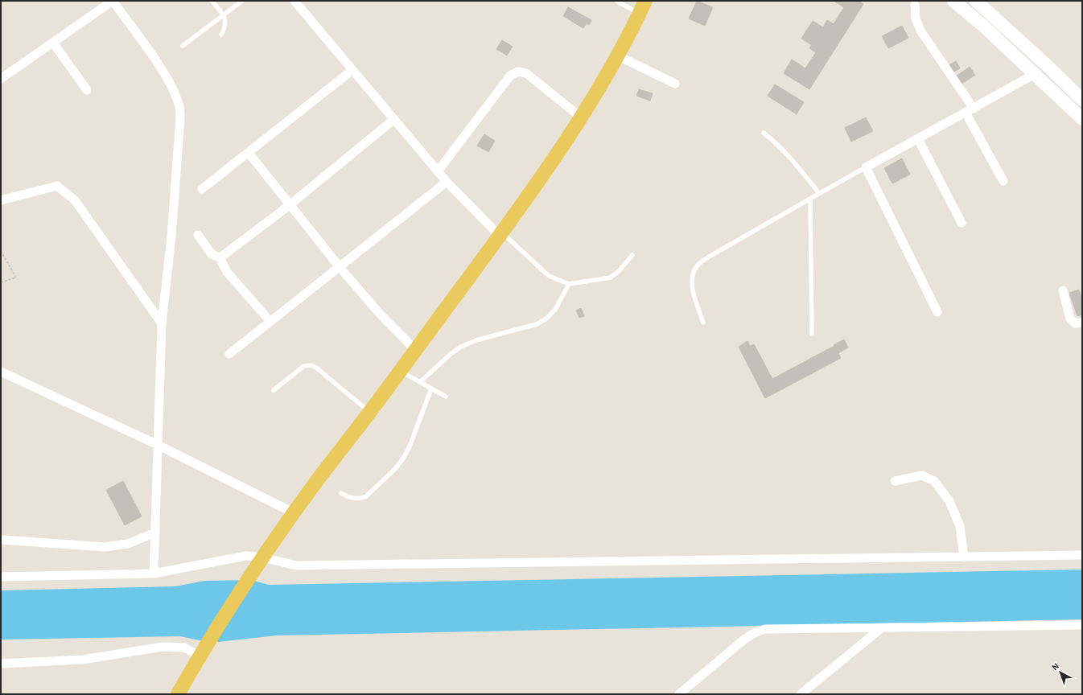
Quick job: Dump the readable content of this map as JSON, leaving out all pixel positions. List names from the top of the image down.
{
  "north": "top left"
}
